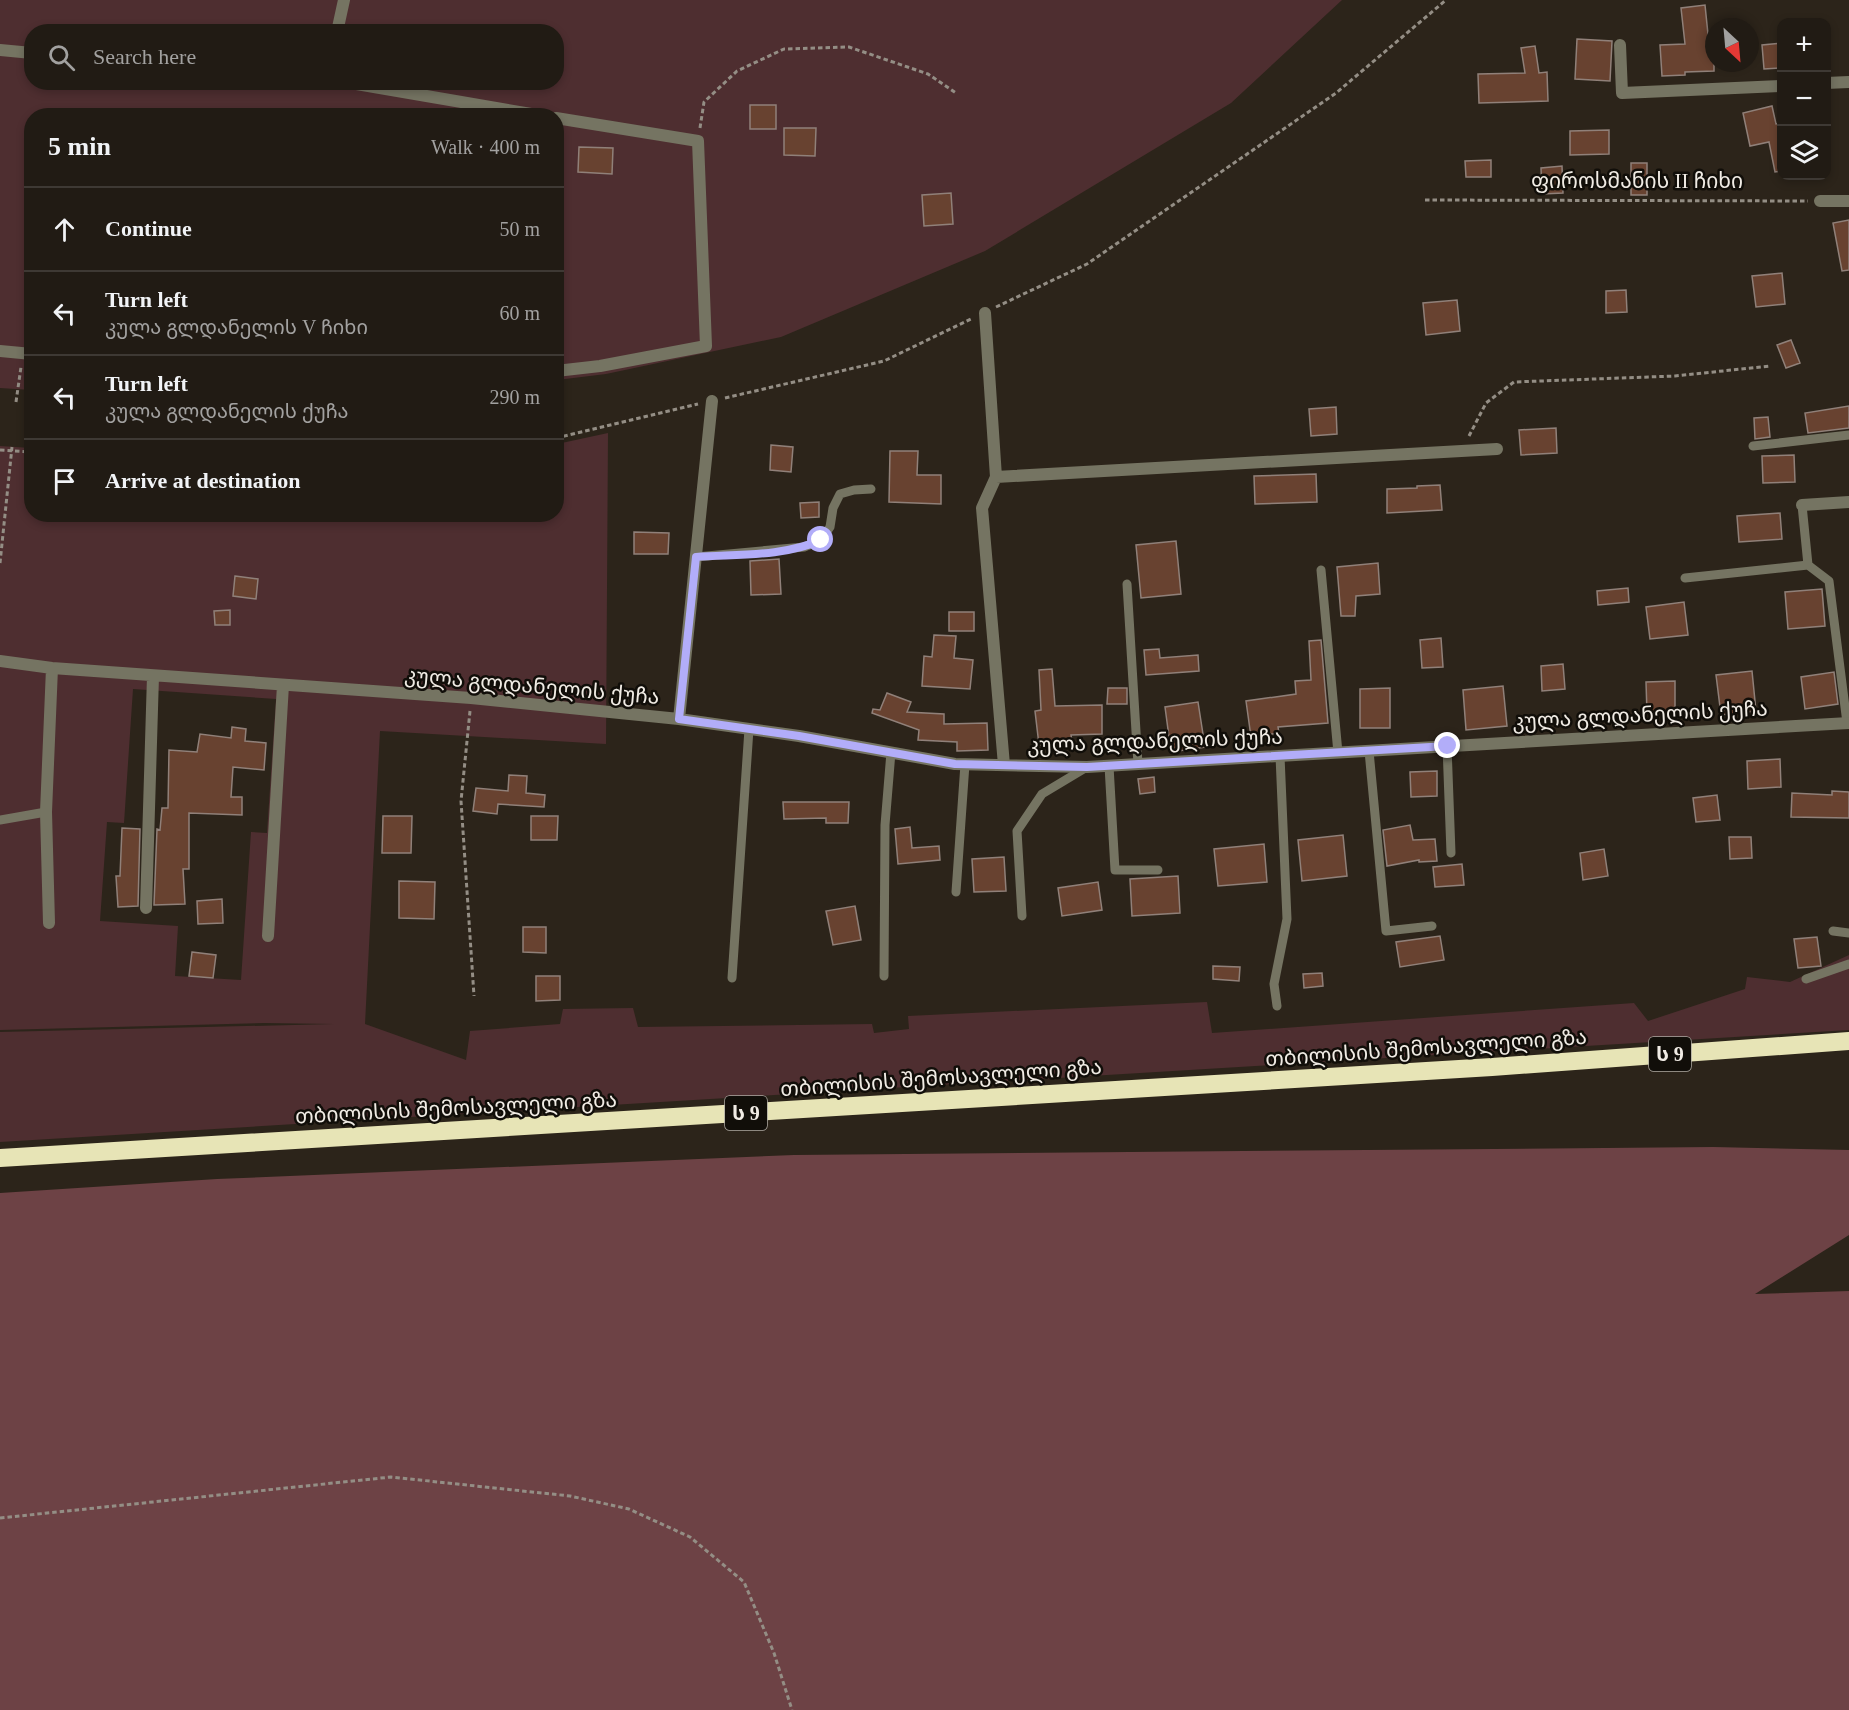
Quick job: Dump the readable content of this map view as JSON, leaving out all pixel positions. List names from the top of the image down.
{
  "streets": {
    "highway": ["თბილისის შემოსავლელი გზა", "ს 9"],
    "street": ["კულა გლდანელის ქუჩა"],
    "path": ["ფიროსმანის II ჩიხი"]
  },
  "north": "bottom right",
  "page": {
    "map_buttons": ["+", "−"],
    "search": "Search here",
    "heading": ["5 min", "Walk · 400 m"],
    "list": [
      ["Continue", "50 m"],
      ["Turn left", "კულა გლდანელის V ჩიხი", "60 m"],
      ["Turn left", "კულა გლდანელის ქუჩა", "290 m"],
      "Arrive at destination"
    ]
  }
}
